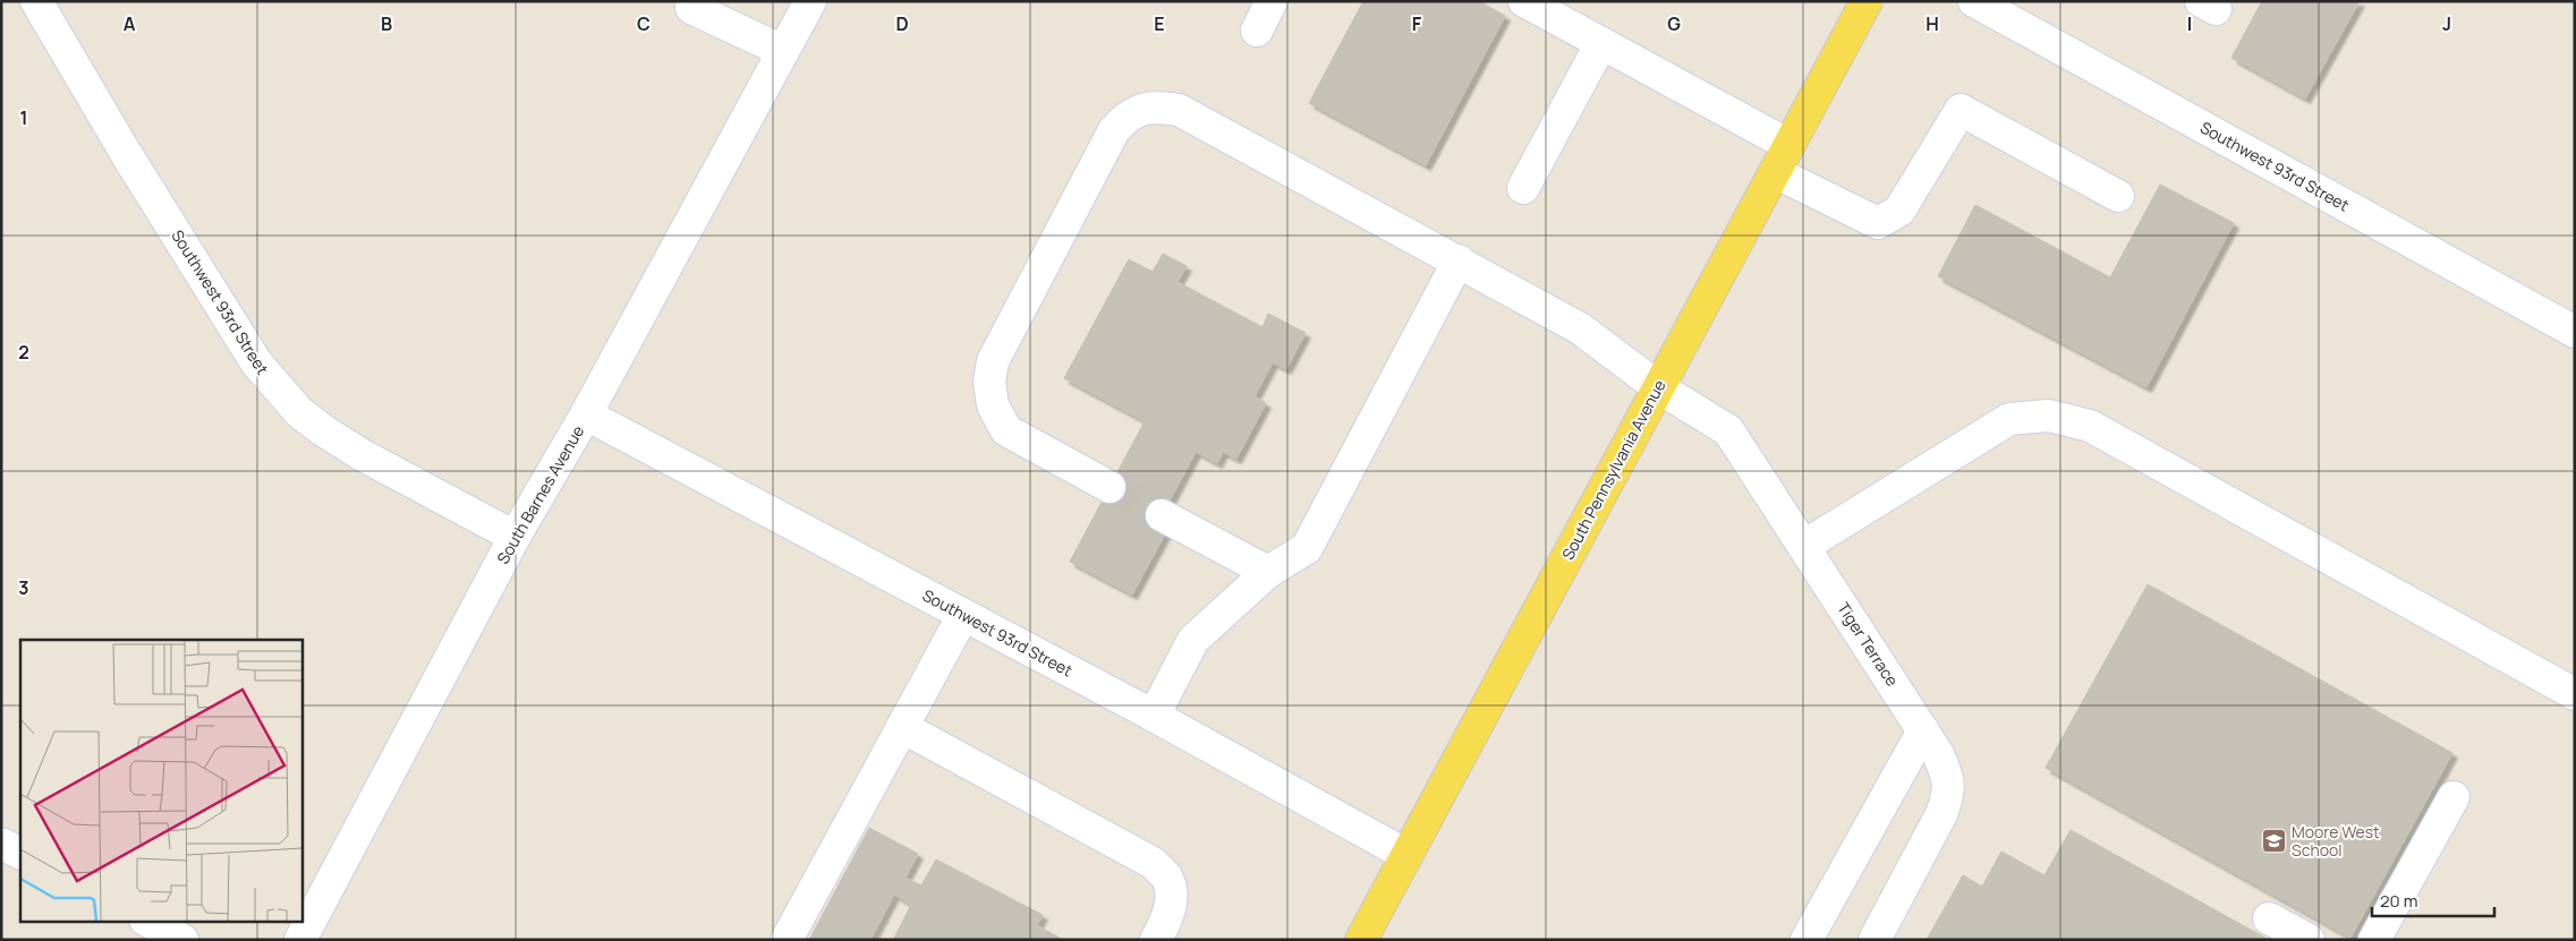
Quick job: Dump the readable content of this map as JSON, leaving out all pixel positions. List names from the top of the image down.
{
  "streets": {
    "main road": ["South Pennsylvania Avenue"],
    "street": ["Southwest 93rd Street", "South Barnes Avenue", "Tiger Terrace"]
  },
  "crossings": [
    ["Southwest 93rd Street", "South Pennsylvania Avenue"],
    ["Southwest 93rd Street", "South Barnes Avenue"],
    ["South Pennsylvania Avenue", "Tiger Terrace"]
  ],
  "places": {
    "school or university": ["Moore West School"]
  },
  "scale_bar": "20 m",
  "grid": {
    "columns": [
      "A",
      "B",
      "C",
      "D",
      "E",
      "F",
      "G",
      "H",
      "I",
      "J"
    ],
    "rows": ["1", "2", "3"]
  }
}
